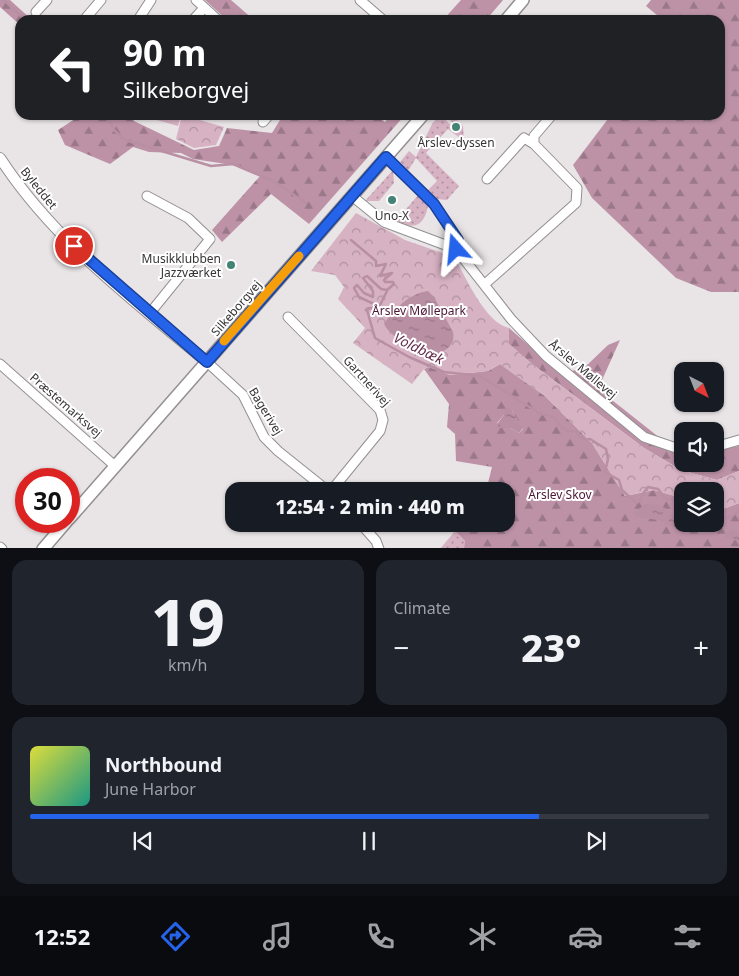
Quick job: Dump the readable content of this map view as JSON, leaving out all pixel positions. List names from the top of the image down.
{
  "streets": {
    "main road": ["Silkeborgvej"],
    "street": [
      "Byleddet",
      "Årslev Møllevej",
      "Gartnerivej",
      "Præstemarksvej",
      "Bagerivej"
    ]
  },
  "crossings": [
    ["Byleddet", "Silkeborgvej"],
    ["Byleddet", "Bagerivej"],
    ["Silkeborgvej", "Årslev Møllevej"],
    ["Silkeborgvej", "Præstemarksvej"],
    ["Silkeborgvej", "Bagerivej"]
  ],
  "water": ["Voldbæk"],
  "parks": ["Årslev Møllepark", "Årslev Skov"],
  "places": ["Årslev-dyssen", "Uno-X", "Musikklubben Jazzværket"],
  "north": "bottom right",
  "page": {
    "turn": ["90 m", "Silkeborgvej"],
    "limit": "30",
    "trip": "12:54 · 2 min · 440 m",
    "tile": [
      ["19", "km/h"],
      "Climate"
    ],
    "heat": ["−", "23°", "+"],
    "song": ["Northbound", "June Harbor"],
    "tabs": "12:52"
  }
}
